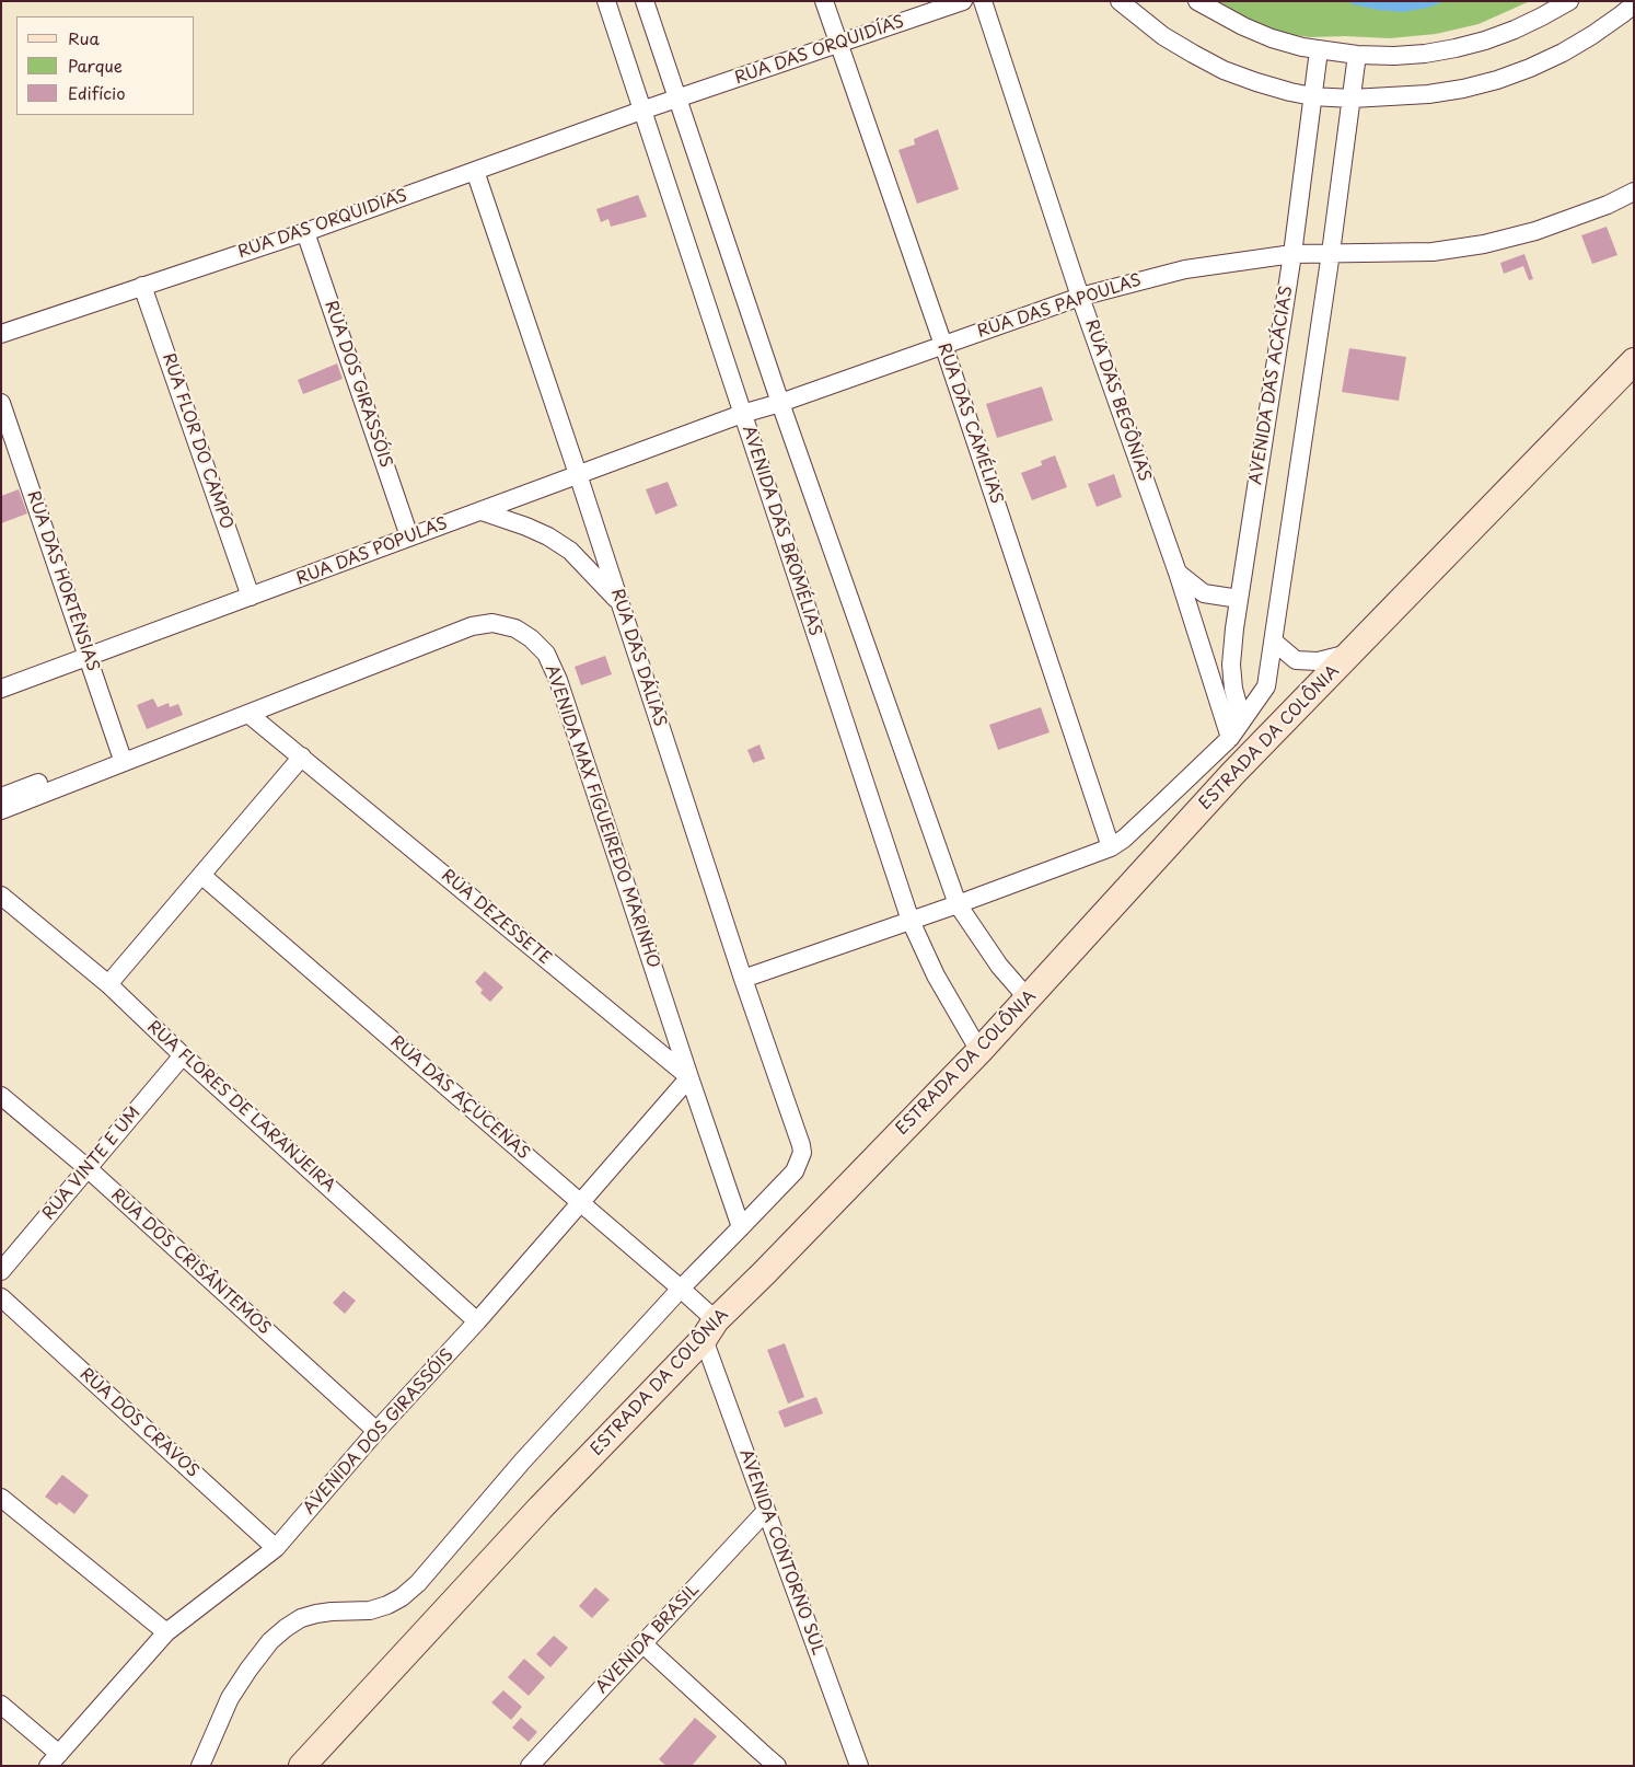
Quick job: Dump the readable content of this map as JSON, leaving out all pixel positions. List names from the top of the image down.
{
  "streets": {
    "main road": ["ESTRADA DA COLÔNIA"],
    "street": [
      "RUA DAS ORQUIDÍAS",
      "RUA DAS ORQUIDIAS",
      "RUA DAS PAPOULAS",
      "RUA DOS GIRASSÓIS",
      "AVENIDA DAS ACÁCIAS",
      "RUA DAS BEGÔNIAS",
      "RUA DAS CAMÉLIAS",
      "RUA FLOR DO CAMPO",
      "AVENIDA DAS BROMÉLIAS",
      "RUA DAS POPULAS",
      "RUA DAS HORTÊNSIAS",
      "RUA DAS DÁLIAS",
      "AVENIDA MAX FIGUEIREDO MARINHO",
      "RUA DEZESSETE",
      "RUA DAS AÇUCENAS",
      "RUA FLORES DE LARANJEIRA",
      "RUA VINTE E UM",
      "RUA DOS CRISÂNTEMOS",
      "RUA DOS CRAVOS",
      "AVENIDA DOS GIRASSÓIS",
      "AVENIDA CONTORNO SUL",
      "AVENIDA BRASIL"
    ]
  },
  "crossings": [
    ["RUA DAS ORQUIDÍAS", "RUA DAS ORQUIDIAS"],
    ["RUA DAS ORQUIDÍAS", "RUA DAS CAMÉLIAS"],
    ["RUA DAS ORQUIDÍAS", "AVENIDA DAS BROMÉLIAS"],
    ["RUA DAS ORQUIDIAS", "RUA DOS GIRASSÓIS"],
    ["RUA DAS ORQUIDIAS", "RUA FLOR DO CAMPO"],
    ["RUA DAS ORQUIDIAS", "AVENIDA DAS BROMÉLIAS"],
    ["RUA DAS ORQUIDIAS", "RUA DAS DÁLIAS"],
    ["RUA DAS PAPOULAS", "AVENIDA DAS ACÁCIAS"],
    ["RUA DAS PAPOULAS", "RUA DAS BEGÔNIAS"],
    ["RUA DAS PAPOULAS", "RUA DAS CAMÉLIAS"],
    ["RUA DAS PAPOULAS", "AVENIDA DAS BROMÉLIAS"],
    ["RUA DAS PAPOULAS", "RUA DAS POPULAS"],
    ["RUA DOS GIRASSÓIS", "RUA DAS POPULAS"],
    ["RUA FLOR DO CAMPO", "RUA DAS POPULAS"],
    ["AVENIDA DAS BROMÉLIAS", "RUA DAS POPULAS"],
    ["AVENIDA DAS BROMÉLIAS", "ESTRADA DA COLÔNIA"],
    ["RUA DAS POPULAS", "RUA DAS HORTÊNSIAS"],
    ["RUA DAS POPULAS", "RUA DAS DÁLIAS"],
    ["RUA DAS HORTÊNSIAS", "AVENIDA MAX FIGUEIREDO MARINHO"],
    ["RUA DAS DÁLIAS", "AVENIDA MAX FIGUEIREDO MARINHO"],
    ["ESTRADA DA COLÔNIA", "RUA DAS AÇUCENAS"],
    ["ESTRADA DA COLÔNIA", "AVENIDA CONTORNO SUL"],
    ["AVENIDA MAX FIGUEIREDO MARINHO", "RUA DEZESSETE"],
    ["AVENIDA MAX FIGUEIREDO MARINHO", "AVENIDA DOS GIRASSÓIS"],
    ["RUA DEZESSETE", "AVENIDA DOS GIRASSÓIS"],
    ["RUA DAS AÇUCENAS", "AVENIDA DOS GIRASSÓIS"],
    ["RUA DAS AÇUCENAS", "AVENIDA CONTORNO SUL"],
    ["RUA FLORES DE LARANJEIRA", "RUA VINTE E UM"],
    ["RUA FLORES DE LARANJEIRA", "AVENIDA DOS GIRASSÓIS"],
    ["RUA VINTE E UM", "RUA DOS CRISÂNTEMOS"],
    ["RUA DOS CRISÂNTEMOS", "AVENIDA DOS GIRASSÓIS"],
    ["RUA DOS CRAVOS", "AVENIDA DOS GIRASSÓIS"],
    ["AVENIDA CONTORNO SUL", "AVENIDA BRASIL"]
  ],
  "legend": ["Rua", "Parque", "Edifício"]
}
